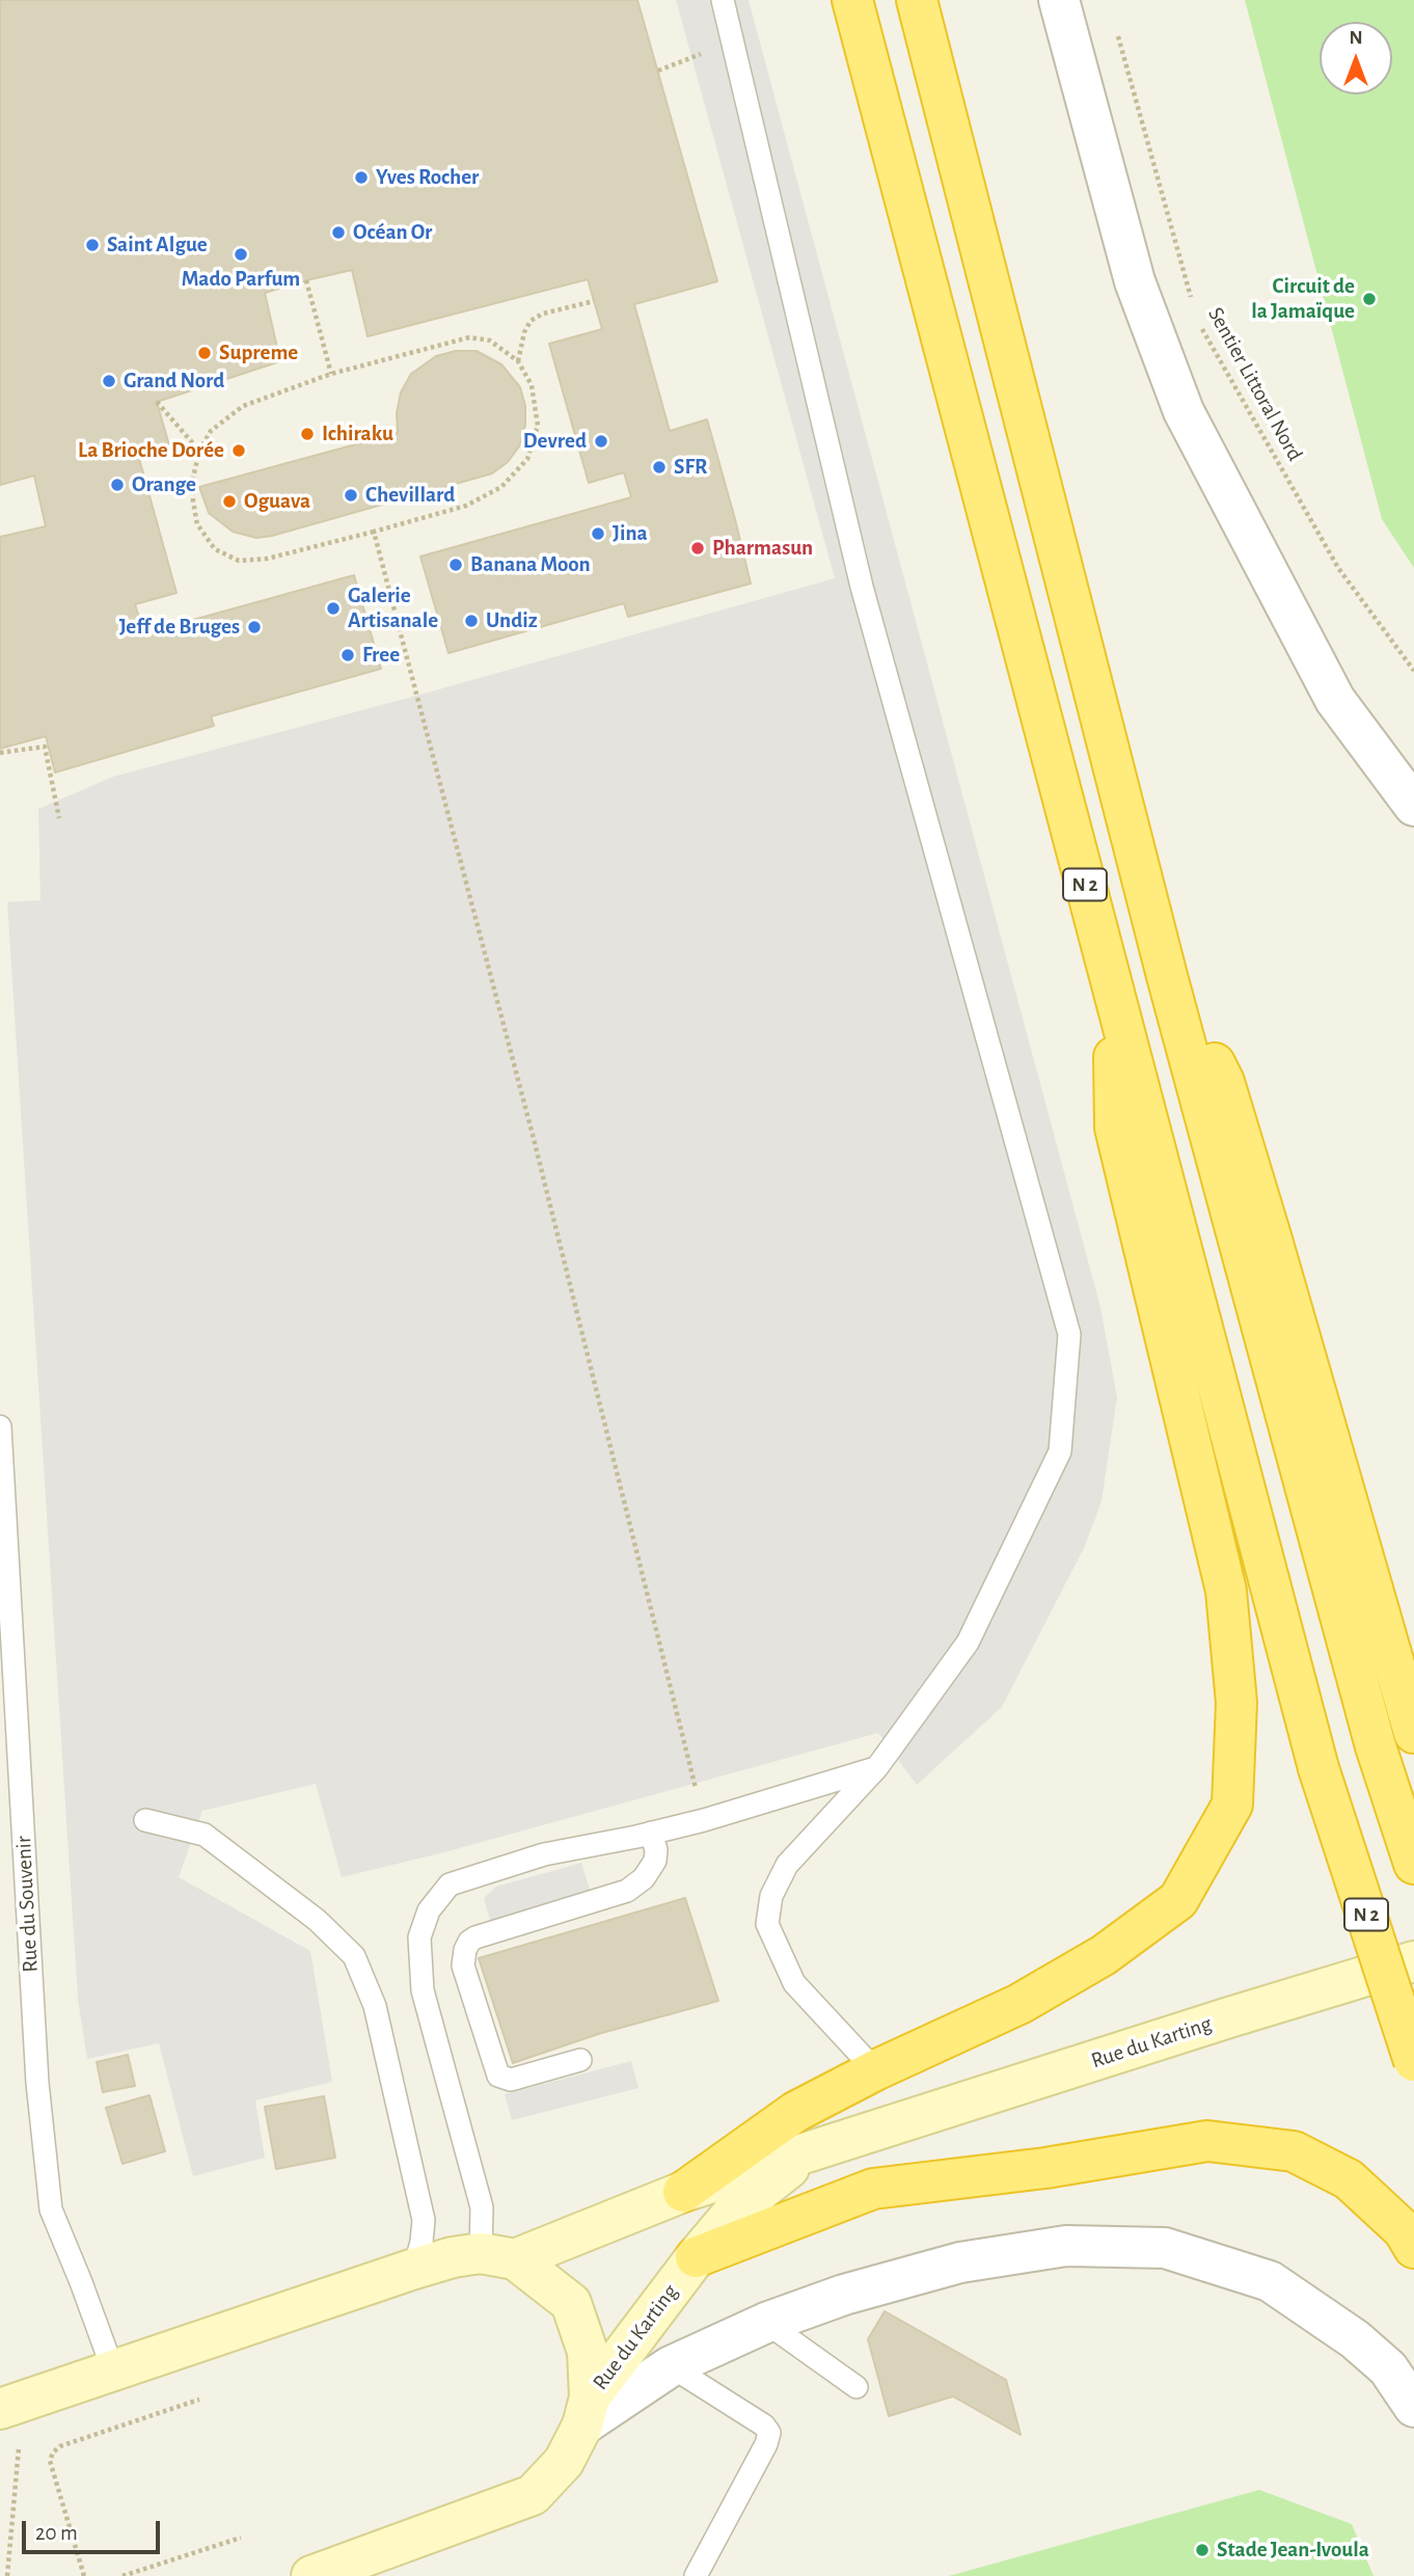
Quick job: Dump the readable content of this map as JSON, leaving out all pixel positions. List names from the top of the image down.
{
  "streets": {
    "highway": ["N 2"],
    "main road": ["Rue du Karting"],
    "lane": ["Rue du Souvenir"],
    "path": ["Sentier Littoral Nord"]
  },
  "crossings": [
    ["Rue du Souvenir", "Rue du Karting"]
  ],
  "places": [
    "Yves Rocher",
    "Océan Or",
    "Saint Algue",
    "Mado Parfum",
    "Circuit de la Jamaïque",
    "Supreme",
    "Grand Nord",
    "Ichiraku",
    "Devred",
    "La Brioche Dorée",
    "SFR",
    "Orange",
    "Chevillard",
    "Oguava",
    "Jina",
    "Pharmasun",
    "Banana Moon",
    "Galerie Artisanale",
    "Undiz",
    "Jeff de Bruges",
    "Free",
    "Stade Jean-Ivoula"
  ],
  "scale_bar": "20 m",
  "north": "top"
}
